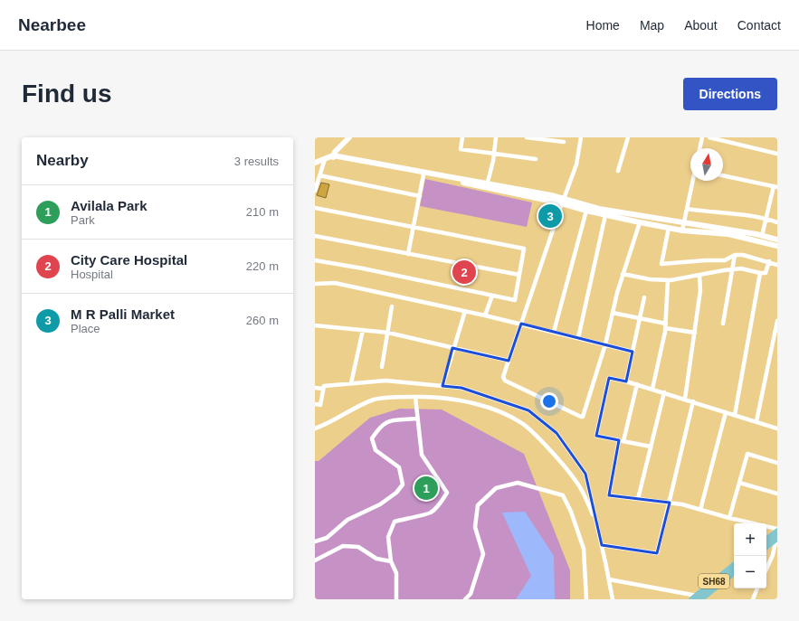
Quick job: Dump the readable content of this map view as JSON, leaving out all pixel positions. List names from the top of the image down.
{
  "streets": {
    "main road": ["SH68"]
  },
  "north": "top",
  "page": {
    "header": "Nearbee",
    "nav": [
      "Home",
      "Map",
      "About",
      "Contact"
    ],
    "buttons": "Directions",
    "title": "Find us",
    "heading": ["Nearby", "3 results"],
    "list": [
      {
        "mark": "1",
        "name": "Avilala Park",
        "note": "Park",
        "value": "210 m"
      },
      {
        "mark": "2",
        "name": "City Care Hospital",
        "note": "Hospital",
        "value": "220 m"
      },
      {
        "mark": "3",
        "name": "M R Palli Market",
        "note": "Place",
        "value": "260 m"
      }
    ],
    "pins": ["3", "2", "1"],
    "map_buttons": ["+", "−"]
  }
}
